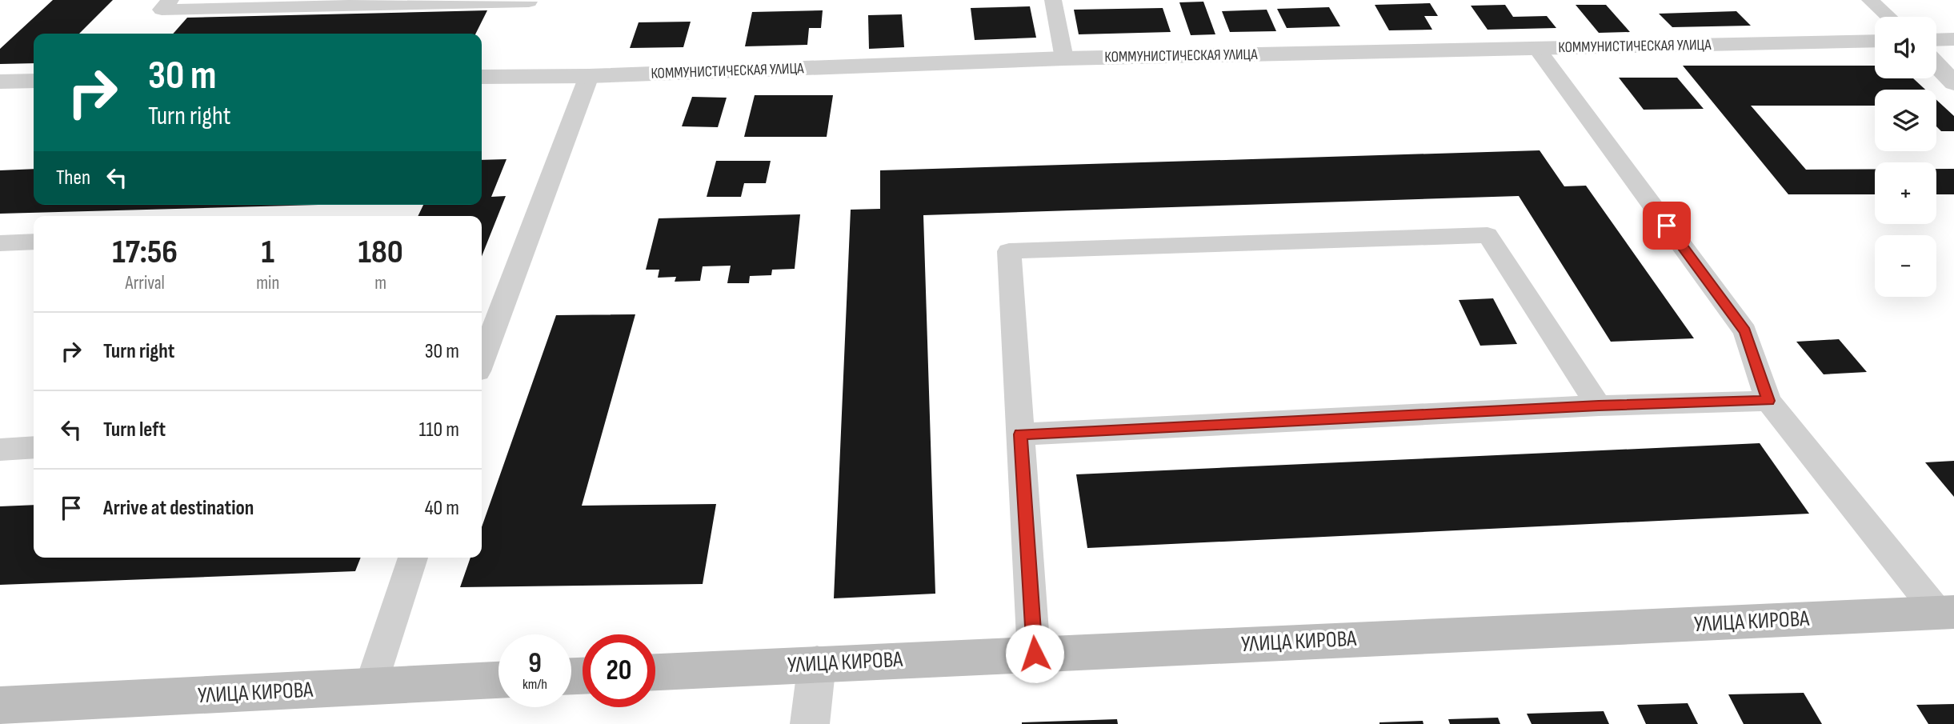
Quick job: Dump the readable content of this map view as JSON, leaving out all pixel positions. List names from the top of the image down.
{
  "streets": {
    "street": ["КОММУНИСТИЧЕСКАЯ УЛИЦА", "УЛИЦА КИРОВА"]
  },
  "page": {
    "map_buttons": ["+", "−"],
    "turn": ["30 m", "Turn right"],
    "then": "Then",
    "eta": [
      "17:56",
      "Arrival",
      "1",
      "min",
      "180",
      "m"
    ],
    "list": [
      {
        "name": "Turn right",
        "value": "30 m"
      },
      {
        "name": "Turn left",
        "value": "110 m"
      },
      {
        "name": "Arrive at destination",
        "value": "40 m"
      }
    ],
    "speed": "9 km/h",
    "limit": "20"
  }
}
